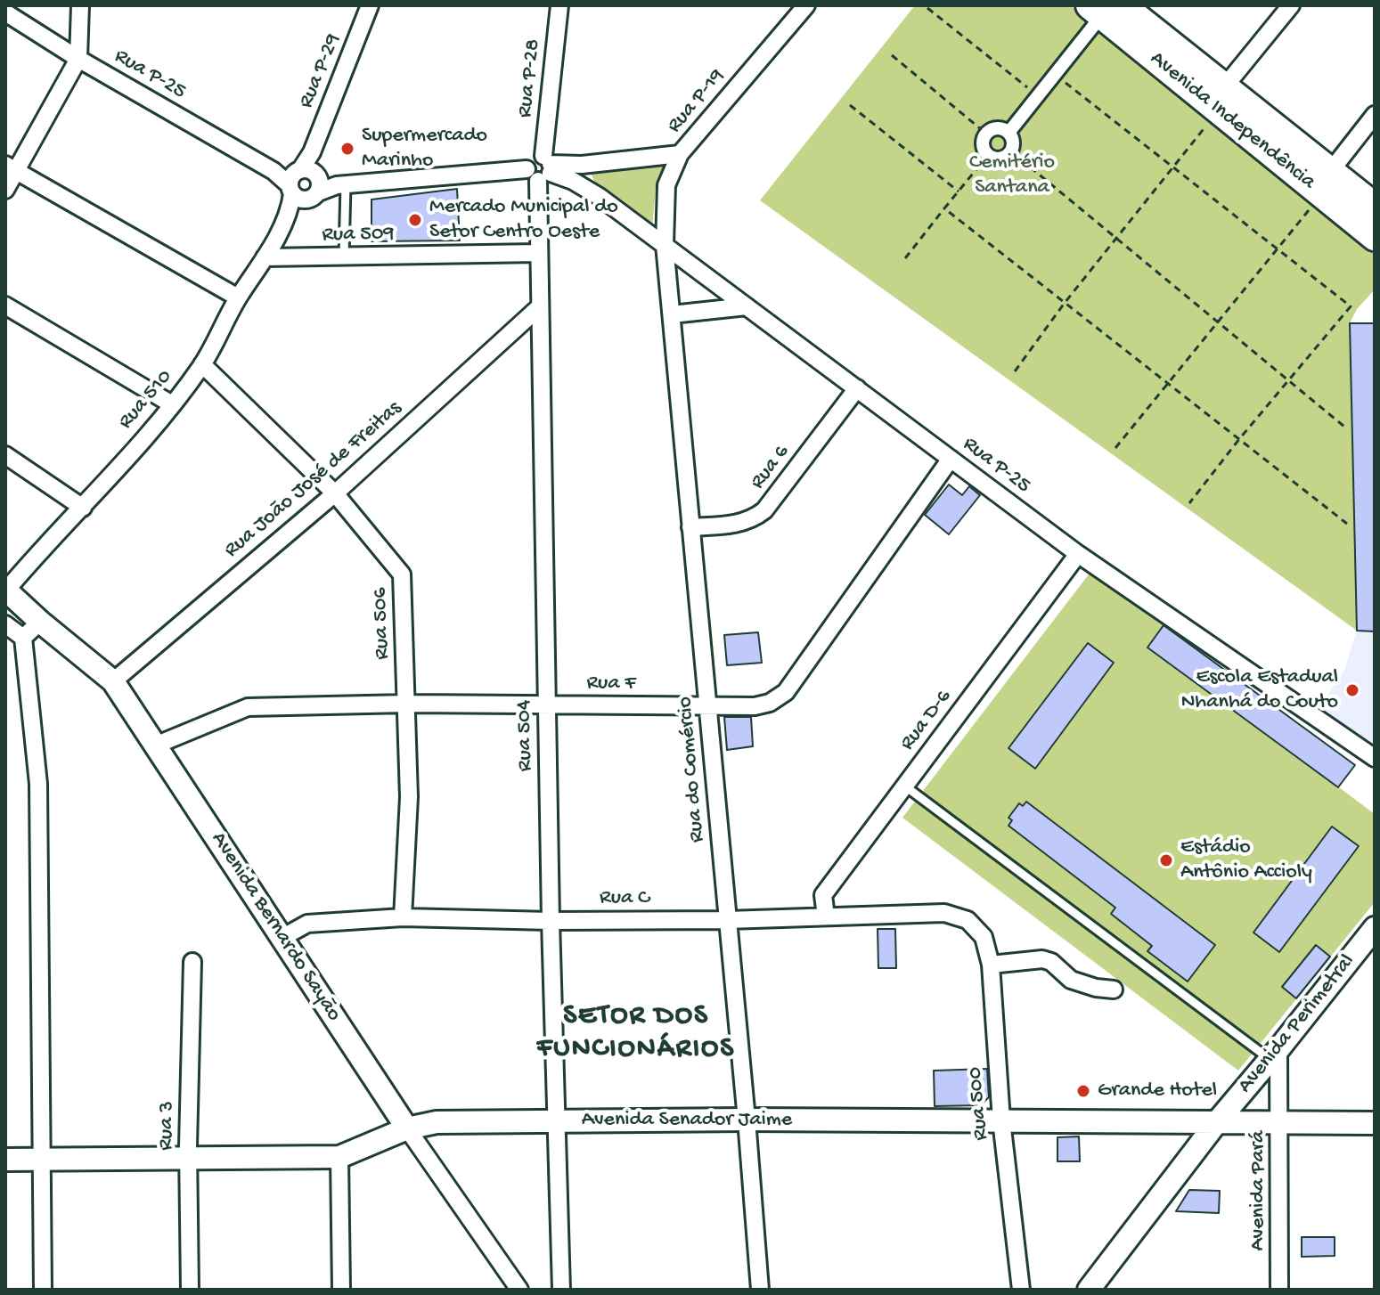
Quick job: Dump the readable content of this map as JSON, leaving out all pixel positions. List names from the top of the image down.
{
  "streets": {
    "main road": ["Avenida Independência"],
    "street": [
      "Rua P-29",
      "Rua P-25",
      "Rua P-28",
      "Rua P-19",
      "Rua 509",
      "Rua 510",
      "Rua 6",
      "Rua João José de Freitas",
      "Rua 506",
      "Rua F",
      "Rua D-6",
      "Rua 504",
      "Rua do Comércio",
      "Rua C",
      "Avenida Bernardo Sayão",
      "Avenida Perimetral",
      "Rua 500",
      "Avenida Senador Jaime",
      "Rua 3",
      "Avenida Pará"
    ]
  },
  "crossings": [
    ["Rua P-29", "Rua P-25"],
    ["Rua P-29", "Rua 510"],
    ["Rua P-25", "Rua P-28"],
    ["Rua P-25", "Rua P-19"],
    ["Rua P-25", "Rua 510"],
    ["Rua P-25", "Rua 6"],
    ["Rua P-25", "Rua F"],
    ["Rua P-25", "Rua D-6"],
    ["Rua P-25", "Rua 504"],
    ["Rua P-25", "Rua do Comércio"],
    ["Rua P-28", "Rua 504"],
    ["Rua P-19", "Rua do Comércio"],
    ["Rua 509", "Rua 510"],
    ["Rua 509", "Rua 504"],
    ["Rua 510", "Rua 506"],
    ["Rua 510", "Avenida Bernardo Sayão"],
    ["Rua 6", "Rua do Comércio"],
    ["Rua João José de Freitas", "Rua 506"],
    ["Rua João José de Freitas", "Rua 504"],
    ["Rua João José de Freitas", "Avenida Bernardo Sayão"],
    ["Rua 506", "Rua F"],
    ["Rua 506", "Rua C"],
    ["Rua F", "Rua 504"],
    ["Rua F", "Rua do Comércio"],
    ["Rua F", "Avenida Bernardo Sayão"],
    ["Rua D-6", "Rua C"],
    ["Rua 504", "Rua C"],
    ["Rua 504", "Avenida Senador Jaime"],
    ["Rua do Comércio", "Rua C"],
    ["Rua do Comércio", "Avenida Senador Jaime"],
    ["Rua C", "Avenida Bernardo Sayão"],
    ["Rua C", "Rua 500"],
    ["Avenida Bernardo Sayão", "Avenida Senador Jaime"],
    ["Avenida Perimetral", "Avenida Senador Jaime"],
    ["Avenida Perimetral", "Avenida Pará"],
    ["Rua 500", "Avenida Senador Jaime"],
    ["Avenida Senador Jaime", "Rua 3"],
    ["Avenida Senador Jaime", "Avenida Pará"]
  ],
  "districts": ["SETOR DOS FUNCIONÁRIOS"],
  "parks": ["Cemitério Santana"],
  "places": [
    "Supermercado Marinho",
    "Mercado Municipal do Setor Centro Oeste",
    "Escola Estadual Nhanhá do Couto",
    "Estádio Antônio Accioly",
    "Grande Hotel"
  ]
}
